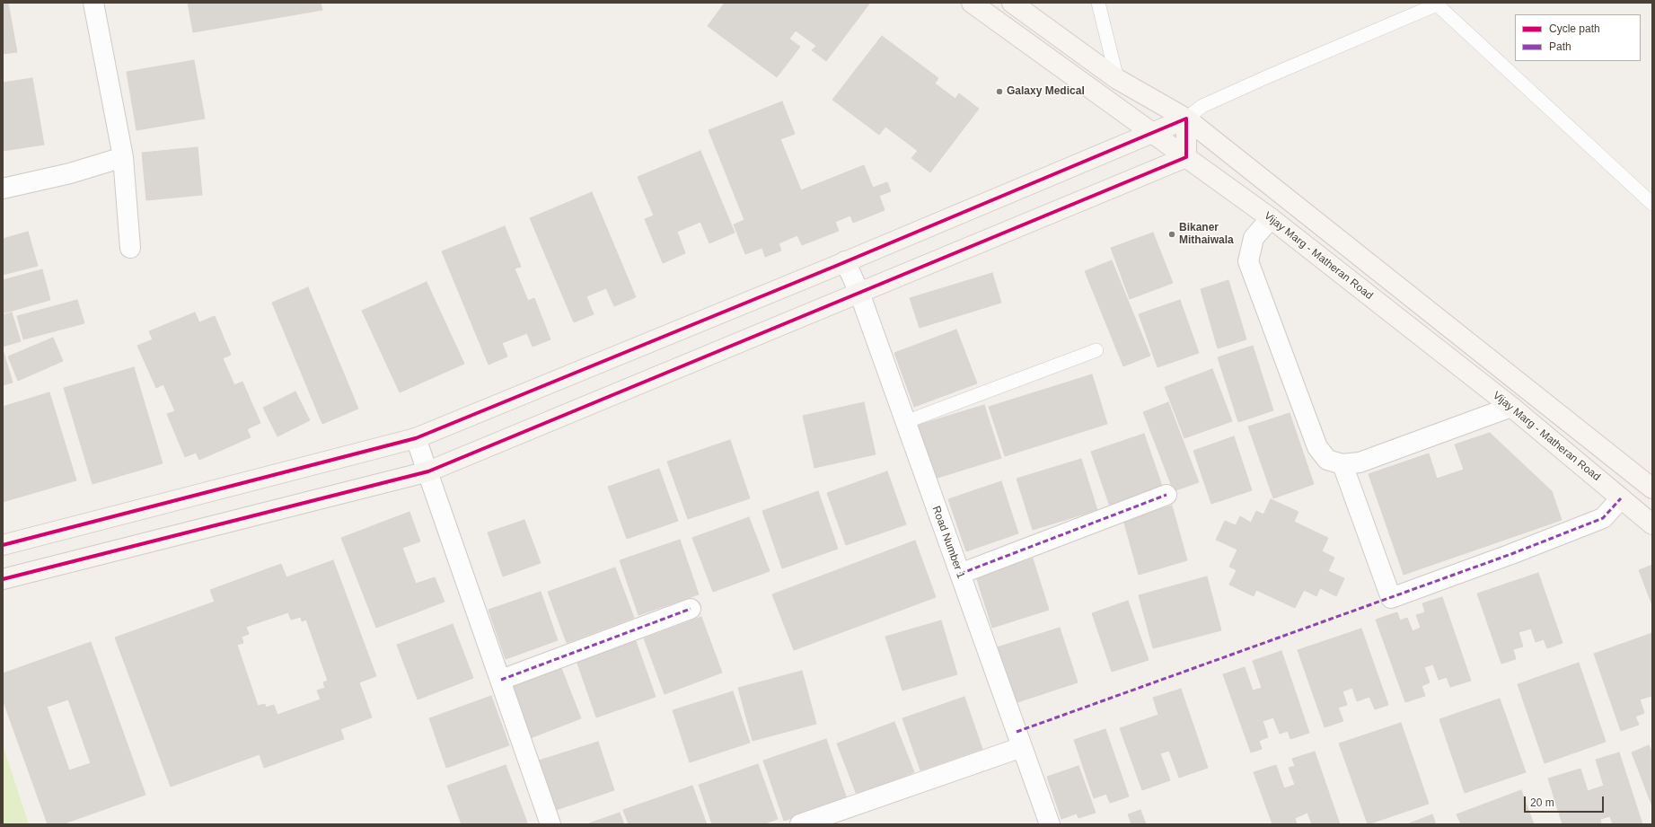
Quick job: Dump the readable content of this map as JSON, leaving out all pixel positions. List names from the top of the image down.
{
  "streets": {
    "street": ["Vijay Marg - Matheran Road", "Road Number 1"]
  },
  "places": ["Galaxy Medical", "Bikaner Mithaiwala"],
  "legend": ["Cycle path", "Path"],
  "scale_bar": "20 m"
}
